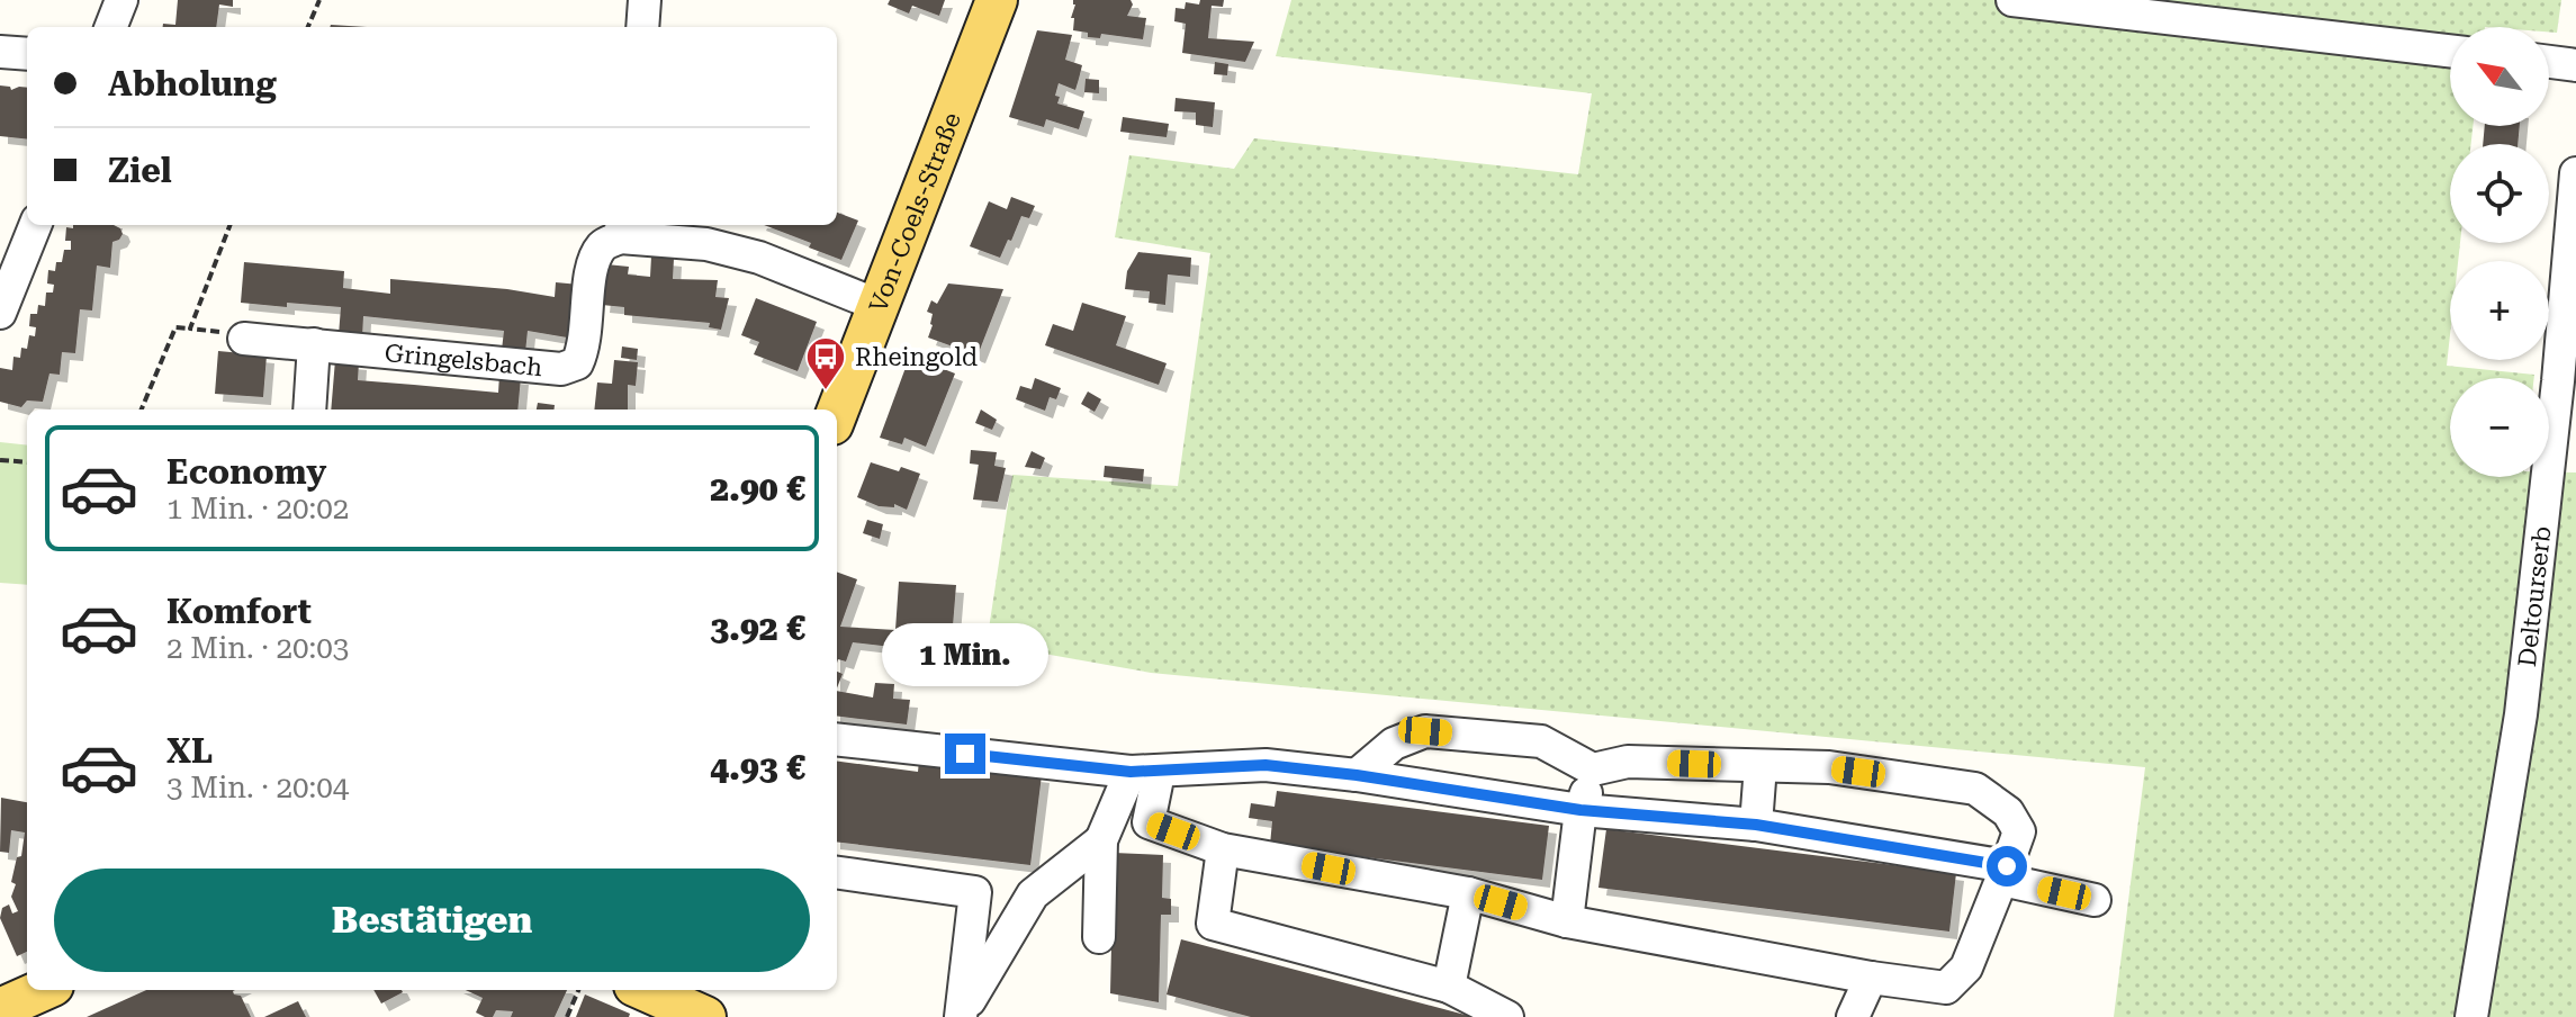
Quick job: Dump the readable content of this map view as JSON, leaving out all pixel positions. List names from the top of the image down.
{
  "streets": {
    "main road": ["Von-Coels-Straße"],
    "street": ["Gringelsbach", "Deltourserb"]
  },
  "places": {
    "bus stop": ["Rheingold"]
  },
  "north": "top left",
  "page": {
    "map_buttons": ["+", "−"],
    "banner": ["Abholung", "Ziel"],
    "list": [
      {
        "name": "Economy",
        "note": "1 Min. · 20:02",
        "value": "2.90 €"
      },
      {
        "name": "Komfort",
        "note": "2 Min. · 20:03",
        "value": "3.92 €"
      },
      {
        "name": "XL",
        "note": "3 Min. · 20:04",
        "value": "4.93 €"
      }
    ],
    "bubble": "1 Min.",
    "buttons": "Bestätigen"
  }
}
